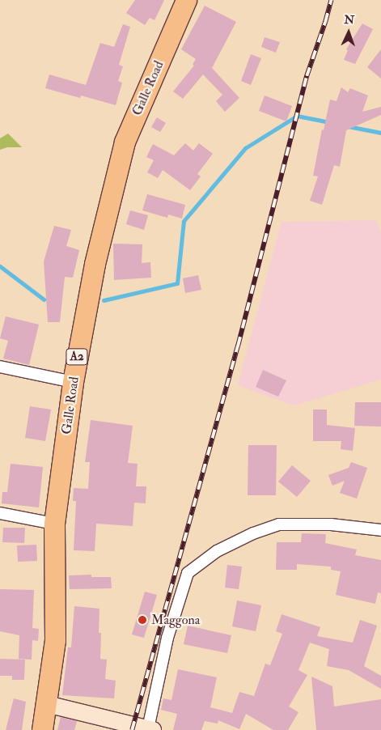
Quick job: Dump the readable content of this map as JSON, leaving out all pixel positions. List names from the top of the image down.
{
  "streets": {
    "highway": ["Galle Road", "A2"]
  },
  "places": ["Maggona"],
  "north": "top"
}
